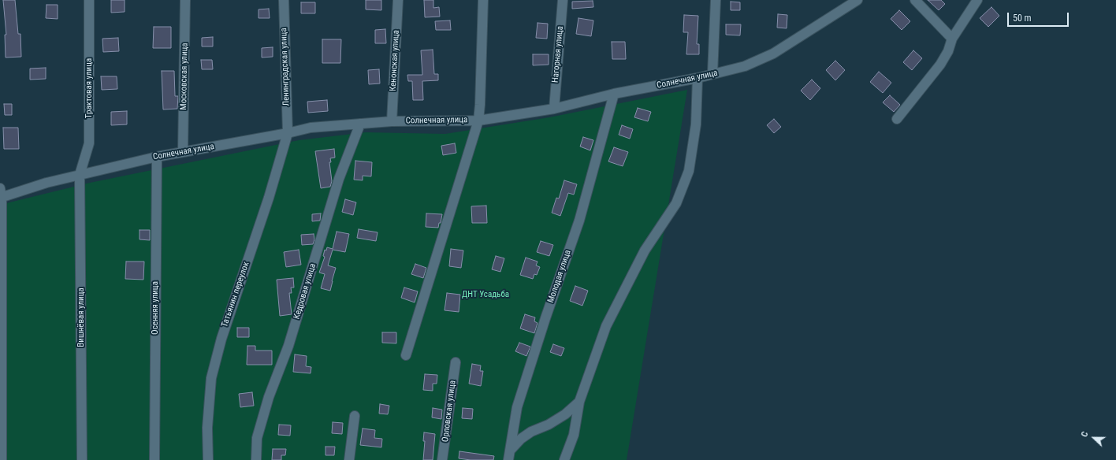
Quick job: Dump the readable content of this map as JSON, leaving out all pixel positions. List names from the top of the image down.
{
  "streets": {
    "street": [
      "Нагорная улица",
      "Кенонская улица",
      "Ленинградская улица",
      "Московская улица",
      "Солнечная улица",
      "Трактовая улица",
      "Молодая улица",
      "Кедровая улица",
      "Татьянин переулок",
      "Осенняя улица",
      "Вишнёвая улица",
      "Орловская улица"
    ]
  },
  "crossings": [
    ["Нагорная улица", "Солнечная улица"],
    ["Кенонская улица", "Солнечная улица"],
    ["Ленинградская улица", "Солнечная улица"],
    ["Ленинградская улица", "Татьянин переулок"],
    ["Московская улица", "Солнечная улица"],
    ["Солнечная улица", "Трактовая улица"],
    ["Солнечная улица", "Молодая улица"],
    ["Солнечная улица", "Кедровая улица"],
    ["Солнечная улица", "Татьянин переулок"],
    ["Солнечная улица", "Осенняя улица"],
    ["Солнечная улица", "Вишнёвая улица"],
    ["Трактовая улица", "Вишнёвая улица"]
  ],
  "parks": ["ДНТ Усадьба"],
  "scale_bar": "50 m",
  "north": "left"
}
